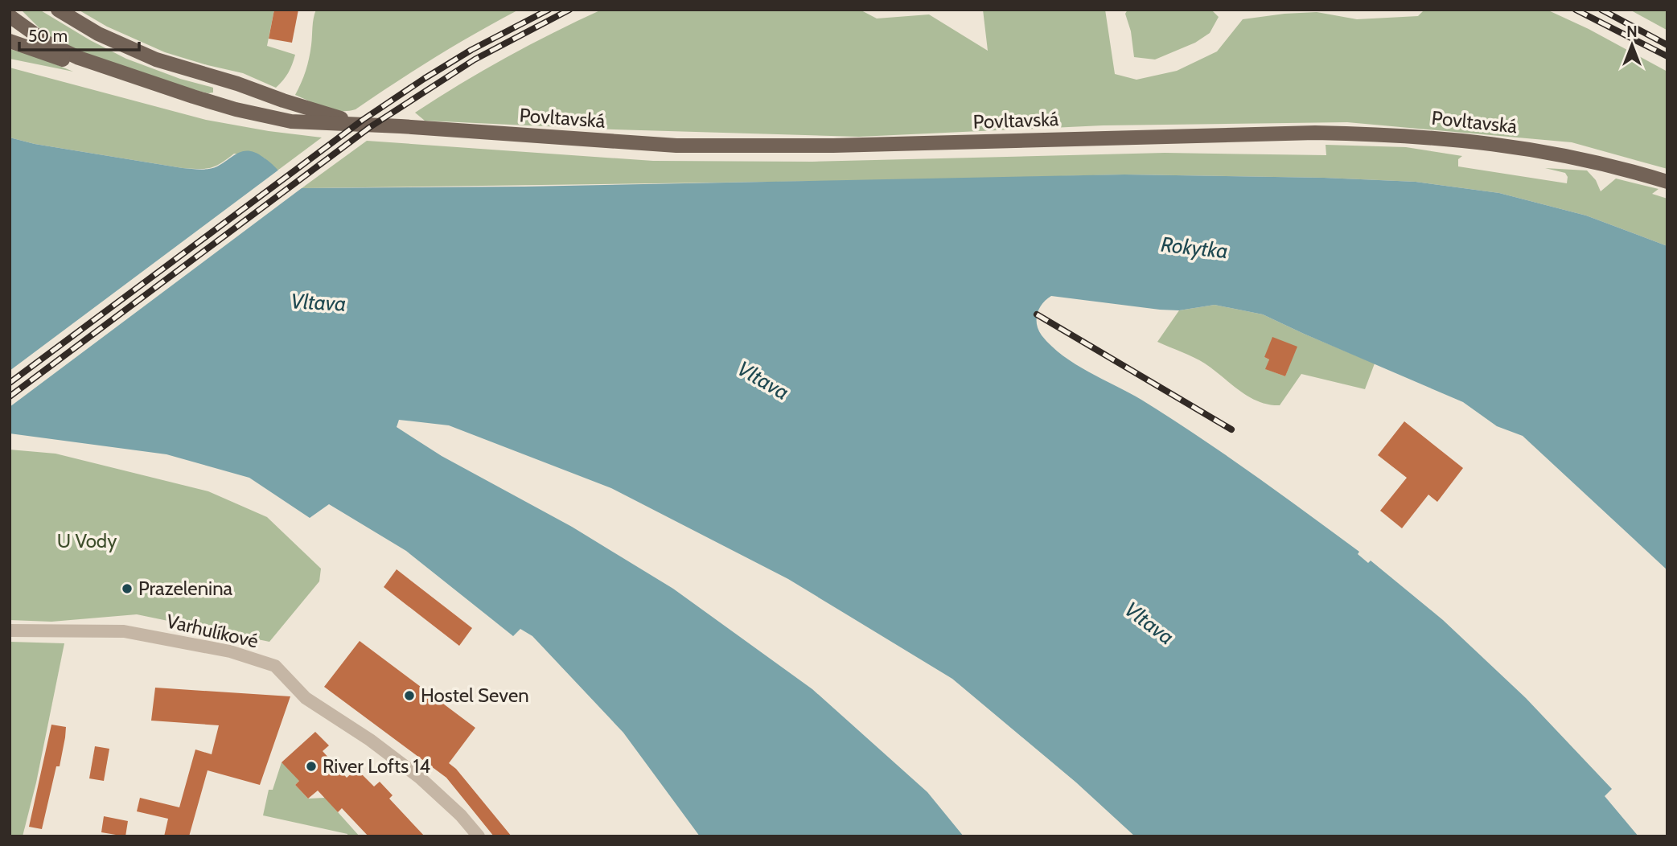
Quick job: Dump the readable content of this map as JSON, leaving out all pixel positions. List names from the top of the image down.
{
  "streets": {
    "main road": ["Povltavská"],
    "street": ["Varhulíkové"]
  },
  "water": ["Rokytka", "Vltava"],
  "parks": ["U Vody"],
  "places": ["Prazelenina", "Hostel Seven", "River Lofts 14"],
  "scale_bar": "50 m",
  "north": "top"
}
